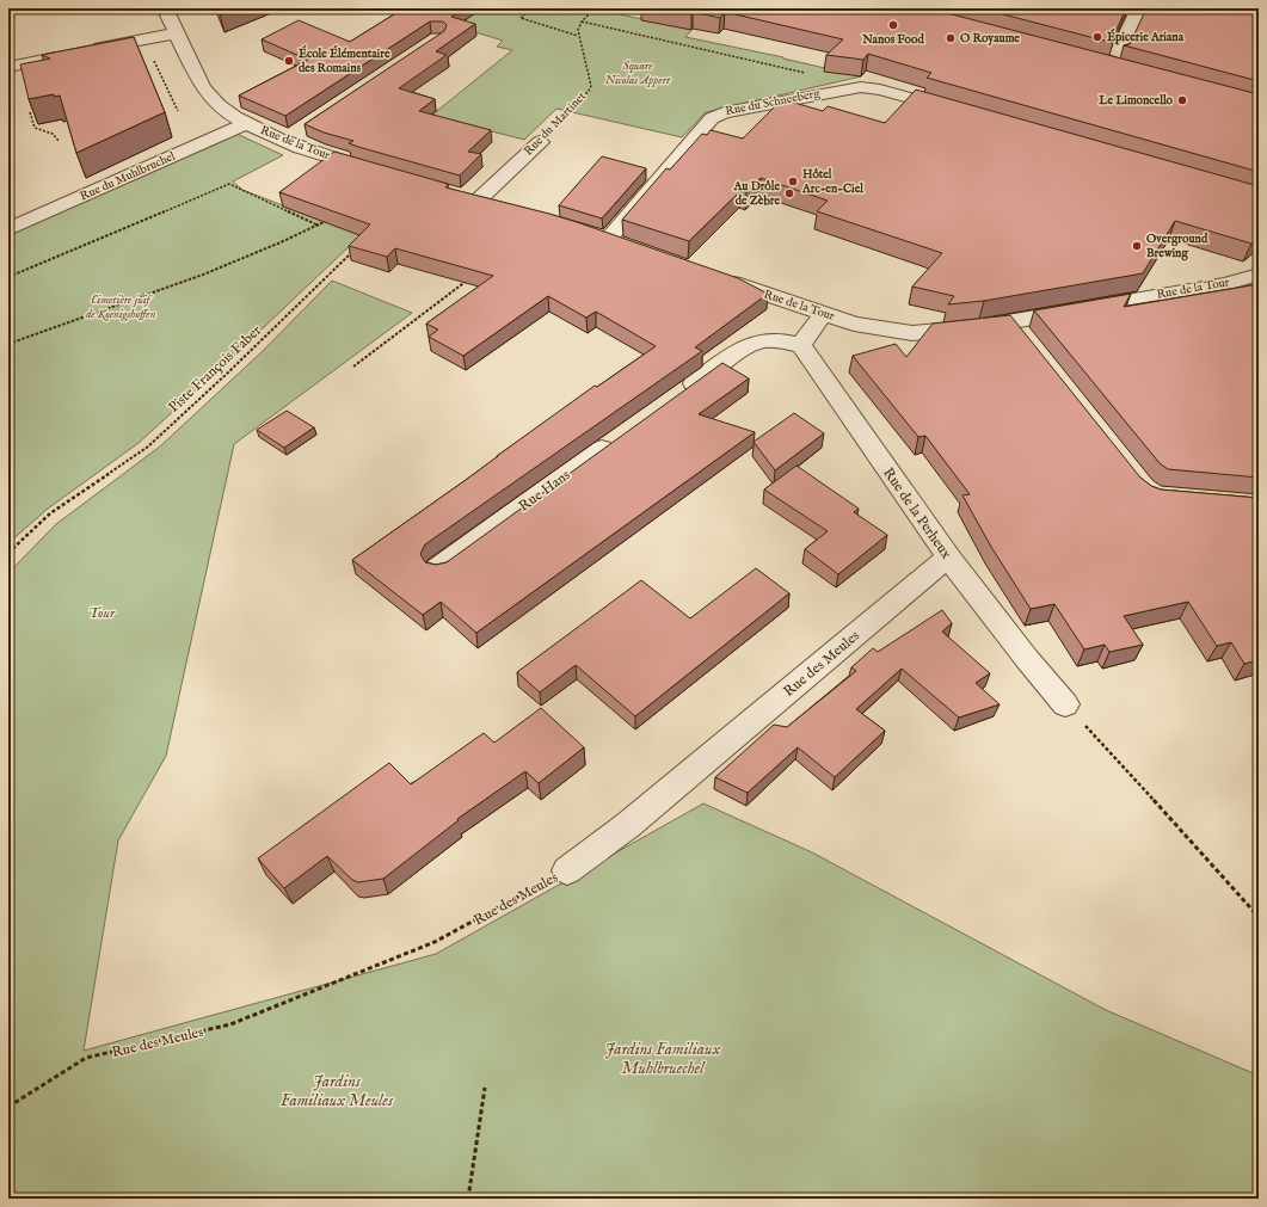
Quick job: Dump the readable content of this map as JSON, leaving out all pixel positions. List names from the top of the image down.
{
  "streets": {
    "street": [
      "Rue du Schneeberg",
      "Rue du Martinet",
      "Rue de la Tour",
      "Rue du Muhlbruchel",
      "Rue Hans",
      "Rue de la Perheux",
      "Rue des Meules"
    ],
    "path": ["Piste François Faber"]
  },
  "crossings": [
    ["Rue de la Tour", "Rue du Muhlbruchel"],
    ["Rue de la Perheux", "Rue des Meules"]
  ],
  "parks": [
    "Square Nicolas Appert",
    "Cimetière juif de Koenigshoffen",
    "Tour",
    "Jardins Familiaux Muhlbruechel",
    "Jardins Familiaux Meules"
  ],
  "places": [
    "Nanos Food",
    "Épicerie Ariana",
    "O Royaume",
    "École Élémentaire des Romains",
    "Le Limoncello",
    "Hôtel Arc-en-Ciel",
    "Au Drôle de Zèbre",
    "Overground Brewing"
  ]
}
